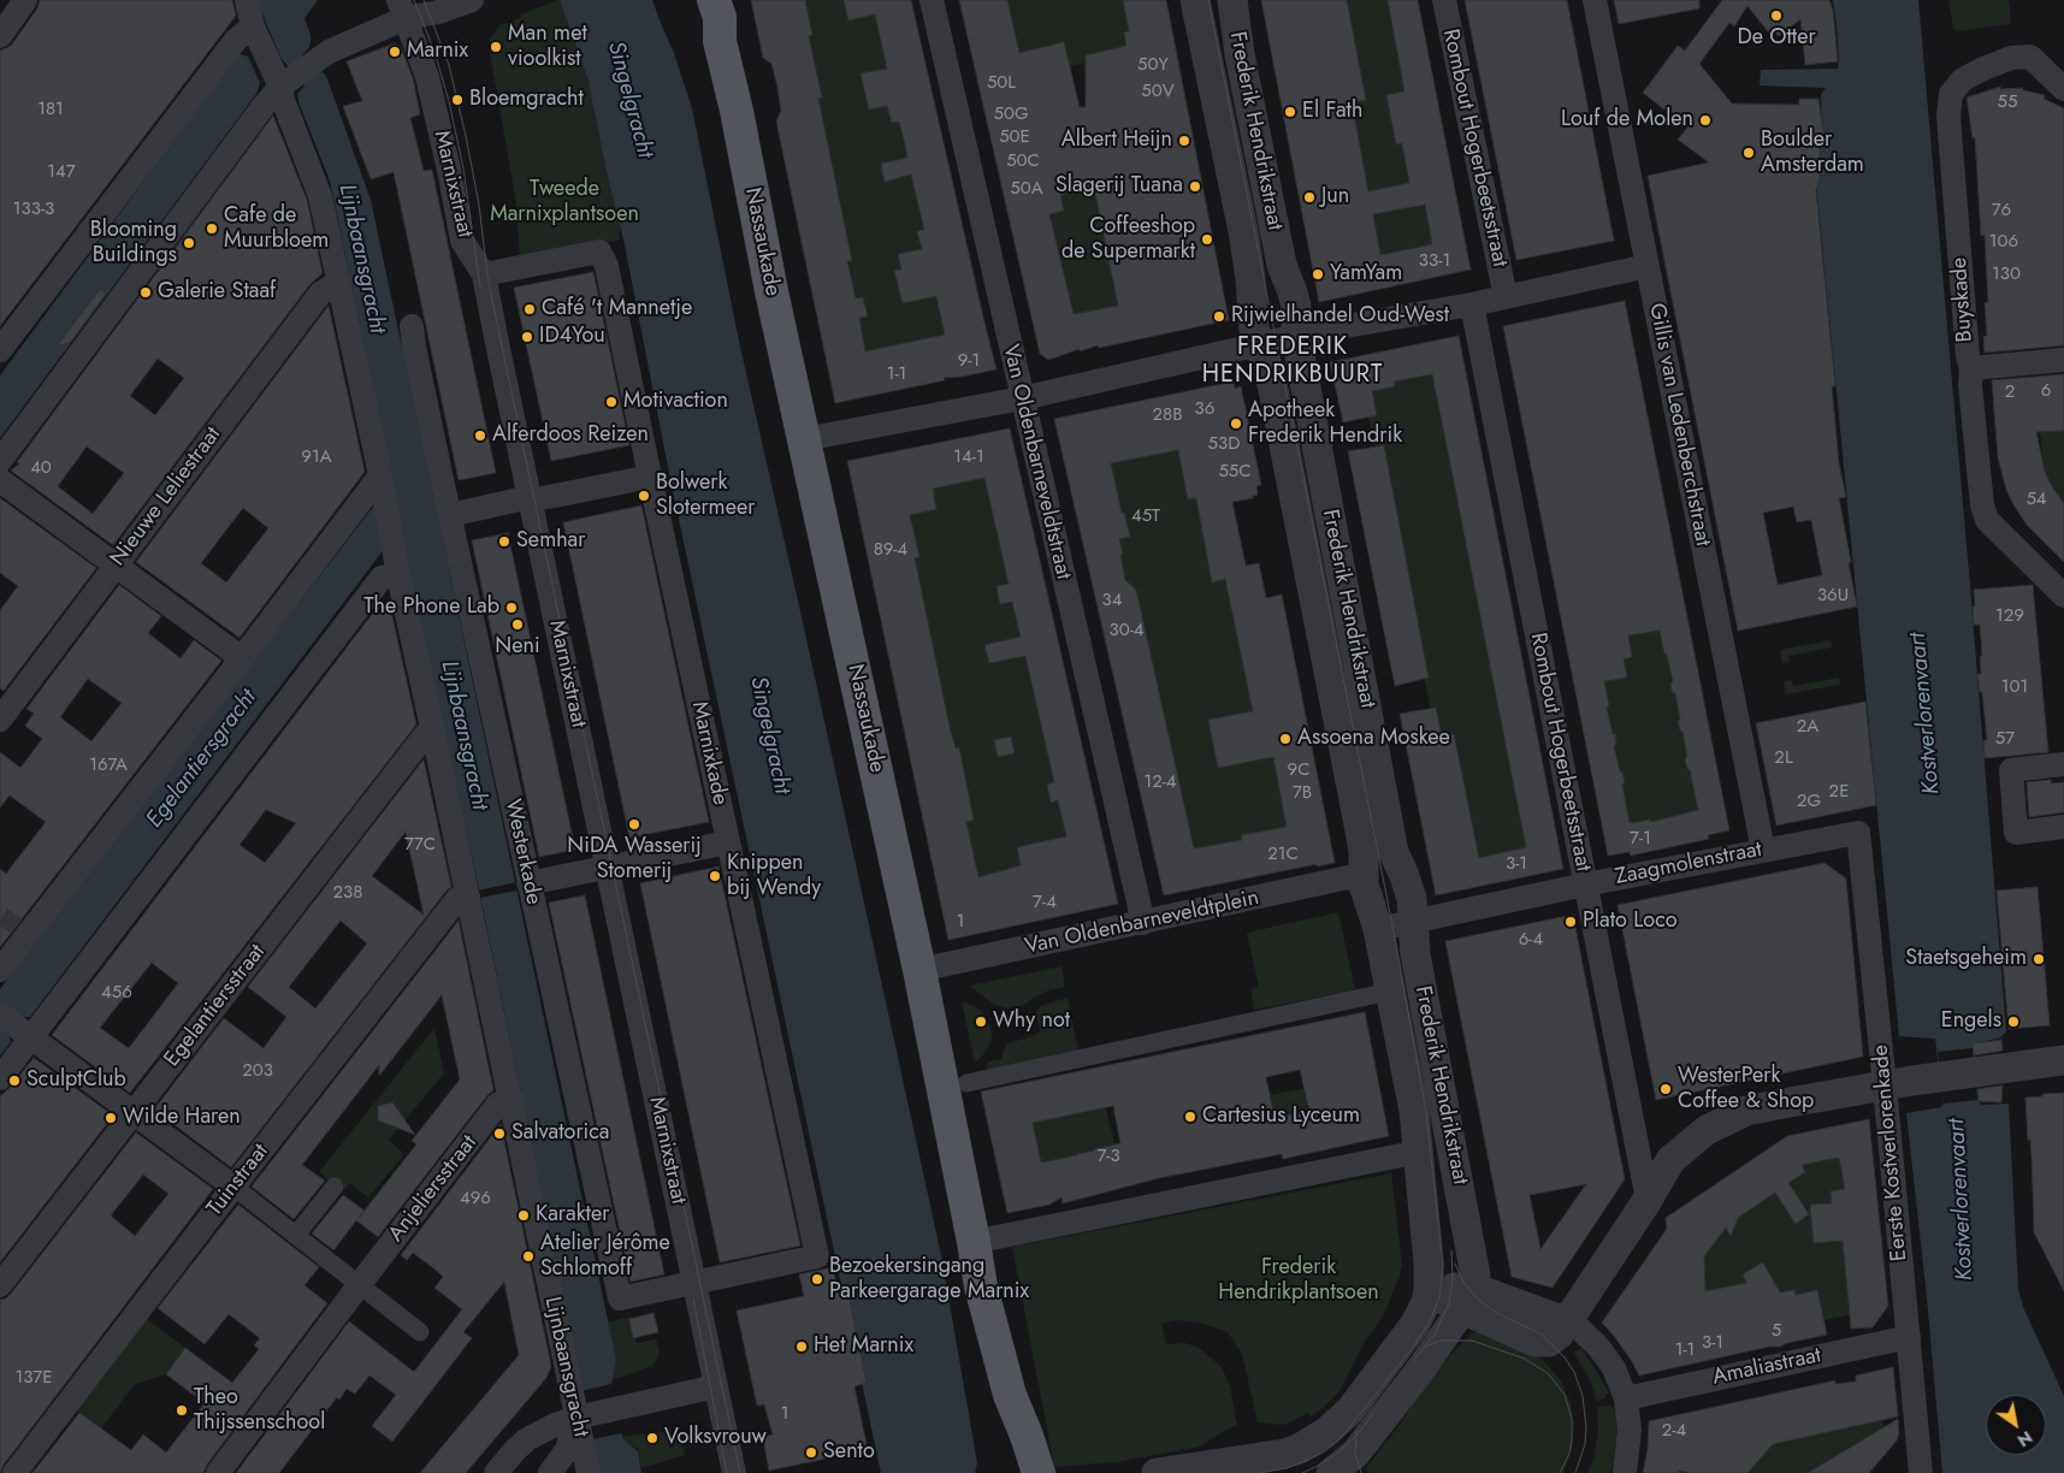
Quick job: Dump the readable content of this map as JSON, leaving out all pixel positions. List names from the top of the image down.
{
  "streets": {
    "main road": ["Nassaukade"],
    "street": [
      "Frederik Hendrikstraat",
      "Rombout Hogerbeetsstraat",
      "Marnixstraat",
      "Buyskade",
      "Gillis van Ledenberchstraat",
      "Van Oldenbarneveldtstraat",
      "Nieuwe Leliestraat",
      "Marnixkade",
      "Westerkade",
      "Zaagmolenstraat",
      "Van Oldenbarneveldtplein",
      "Egelantiersstraat",
      "Eerste Kostverlorenkade",
      "Tuinstraat",
      "Anjeliersstraat",
      "Lijnbaansgracht",
      "Amaliastraat"
    ]
  },
  "crossings": [
    ["Frederik Hendrikstraat", "Zaagmolenstraat"],
    ["Frederik Hendrikstraat", "Van Oldenbarneveldtplein"],
    ["Rombout Hogerbeetsstraat", "Zaagmolenstraat"],
    ["Marnixstraat", "Marnixkade"],
    ["Marnixstraat", "Westerkade"],
    ["Nassaukade", "Van Oldenbarneveldtplein"],
    ["Gillis van Ledenberchstraat", "Zaagmolenstraat"],
    ["Van Oldenbarneveldtstraat", "Van Oldenbarneveldtplein"],
    ["Nieuwe Leliestraat", "Lijnbaansgracht"],
    ["Marnixkade", "Westerkade"],
    ["Zaagmolenstraat", "Eerste Kostverlorenkade"],
    ["Egelantiersstraat", "Lijnbaansgracht"],
    ["Eerste Kostverlorenkade", "Amaliastraat"],
    ["Tuinstraat", "Lijnbaansgracht"],
    ["Anjeliersstraat", "Lijnbaansgracht"]
  ],
  "districts": ["FREDERIK HENDRIKBUURT"],
  "water": [
    "Singelgracht",
    "Lijnbaansgracht",
    "Kostverlorenvaart",
    "Egelantiersgracht"
  ],
  "parks": ["Tweede Marnixplantsoen", "Frederik Hendrikplantsoen"],
  "places": [
    "De Otter",
    "Man met vioolkist",
    "Marnix",
    "Bloemgracht",
    "El Fath",
    "Louf de Molen",
    "Albert Heijn",
    "Boulder Amsterdam",
    "Slagerij Tuana",
    "Jun",
    "Cafe de Muurbloem",
    "Coffeeshop de Supermarkt",
    "Blooming Buildings",
    "YamYam",
    "Galerie Staaf",
    "Café 't Mannetje",
    "Rijwielhandel Oud-West",
    "ID4You",
    "Motivaction",
    "Apotheek Frederik Hendrik",
    "Alferdoos Reizen",
    "Bolwerk Slotermeer",
    "Semhar",
    "The Phone Lab",
    "Neni",
    "Assoena Moskee",
    "NiDA Wasserij Stomerij",
    "Knippen bij Wendy",
    "Plato Loco",
    "Staetsgeheim",
    "Why not",
    "Engels",
    "SculptClub",
    "WesterPerk Coffee & Shop",
    "Cartesius Lyceum",
    "Wilde Haren",
    "Salvatorica",
    "Karakter",
    "Atelier Jérôme Schlomoff",
    "Bezoekersingang Parkeergarage Marnix",
    "Het Marnix",
    "Theo Thijssenschool",
    "Volksvrouw",
    "Sento"
  ],
  "house_numbers": [
    "50Y",
    "50L",
    "50V",
    "55",
    "181",
    "50G",
    "50E",
    "50C",
    "147",
    "50A",
    "133-3",
    "76",
    "106",
    "33-1",
    "130",
    "9-1",
    "1-1",
    "6",
    "2",
    "36",
    "28B",
    "53D",
    "91A",
    "14-1",
    "40",
    "55C",
    "54",
    "45T",
    "89-4",
    "36U",
    "34",
    "129",
    "30-4",
    "101",
    "2A",
    "57",
    "2L",
    "167A",
    "9C",
    "12-4",
    "2E",
    "7B",
    "2G",
    "7-1",
    "77C",
    "21C",
    "3-1",
    "238",
    "7-4",
    "1",
    "6-4",
    "456",
    "203",
    "7-3",
    "496",
    "5",
    "3-1",
    "1-1",
    "137E",
    "1",
    "2-4"
  ],
  "north": "bottom right"
}
